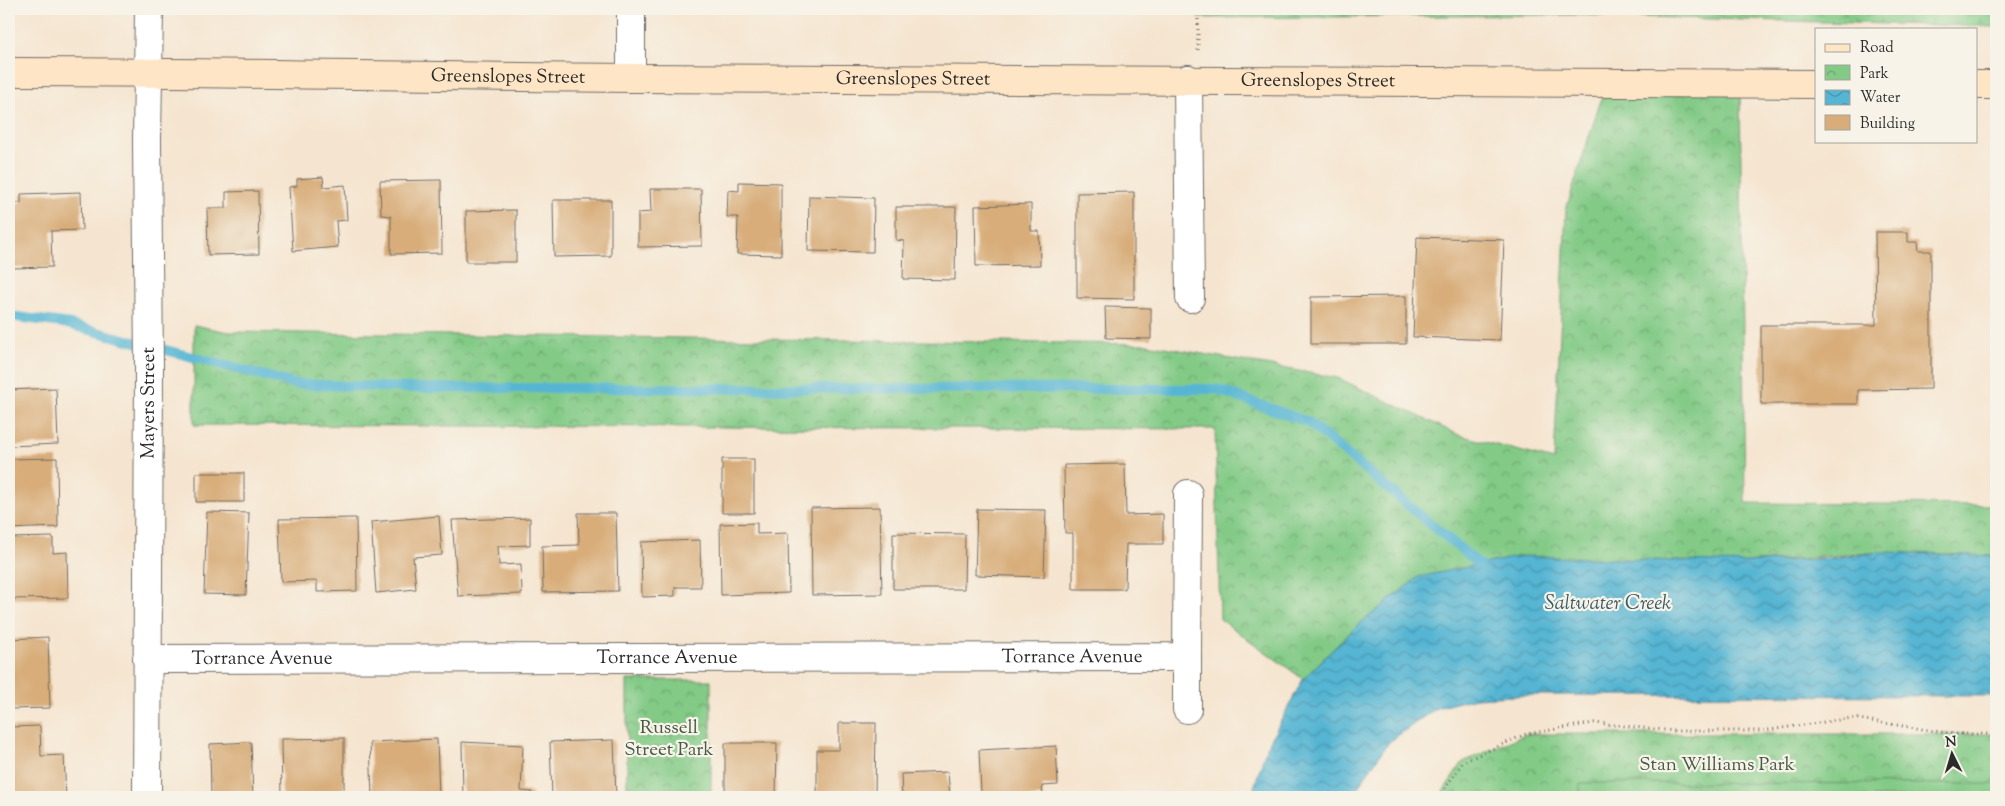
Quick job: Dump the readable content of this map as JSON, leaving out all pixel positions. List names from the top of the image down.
{
  "streets": {
    "street": ["Greenslopes Street", "Mayers Street", "Torrance Avenue"]
  },
  "crossings": [
    ["Greenslopes Street", "Mayers Street"],
    ["Mayers Street", "Torrance Avenue"]
  ],
  "water": ["Saltwater Creek"],
  "parks": ["Russell Street Park", "Stan Williams Park"],
  "legend": [
    "Road",
    "Park",
    "Water",
    "Building"
  ],
  "north": "top"
}
